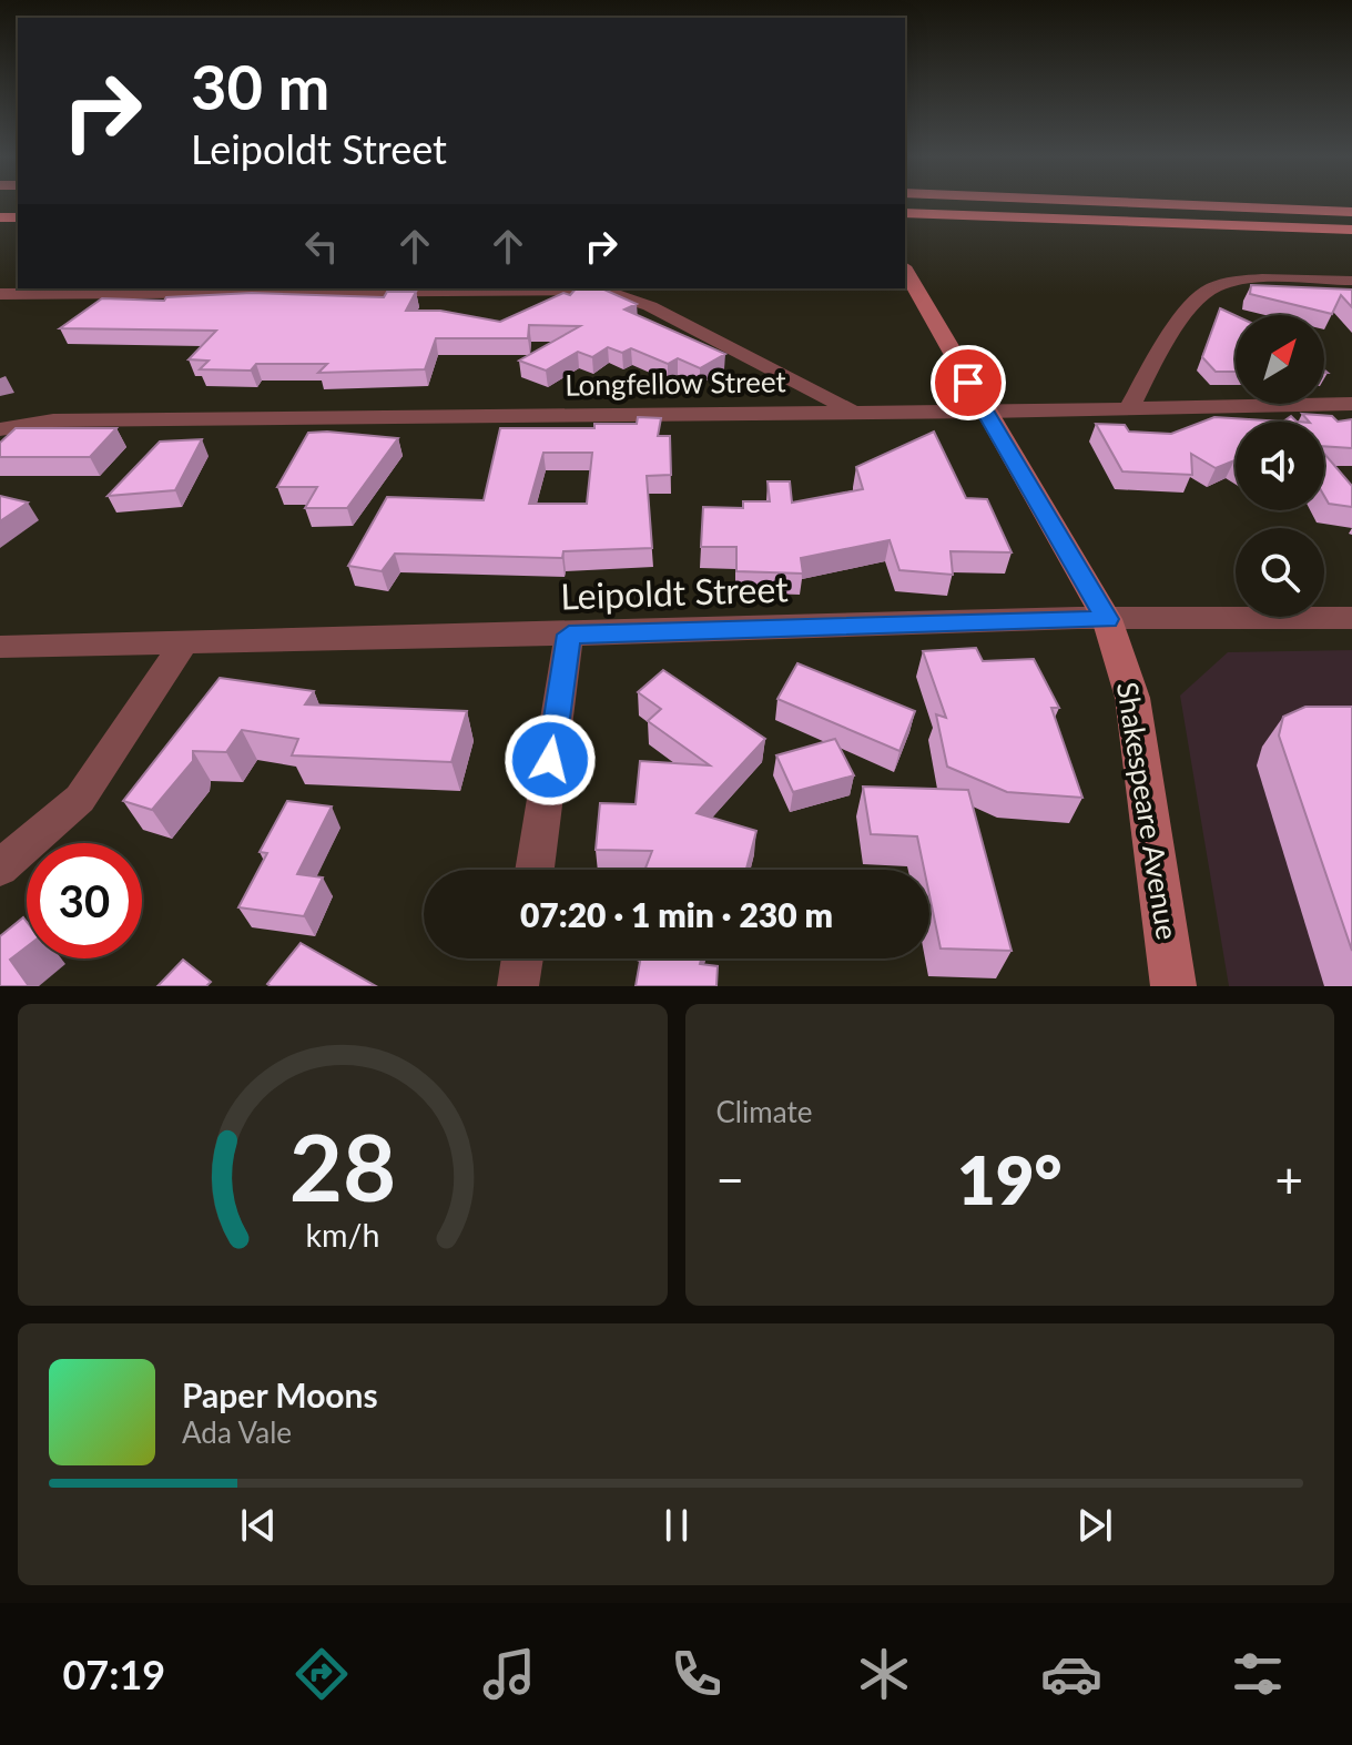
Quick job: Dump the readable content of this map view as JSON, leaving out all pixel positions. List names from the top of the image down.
{
  "streets": {
    "street": ["Longfellow Street", "Leipoldt Street", "Shakespeare Avenue"]
  },
  "crossings": [
    ["Longfellow Street", "Shakespeare Avenue"],
    ["Leipoldt Street", "Shakespeare Avenue"]
  ],
  "north": "top right",
  "page": {
    "turn": ["30 m", "Leipoldt Street"],
    "limit": "30",
    "trip": "07:20 · 1 min · 230 m",
    "tile": "Climate",
    "heat": ["−", "19°", "+"],
    "song": ["Paper Moons", "Ada Vale"],
    "tabs": "07:19",
    "gauge": ["28", "km/h"]
  }
}
